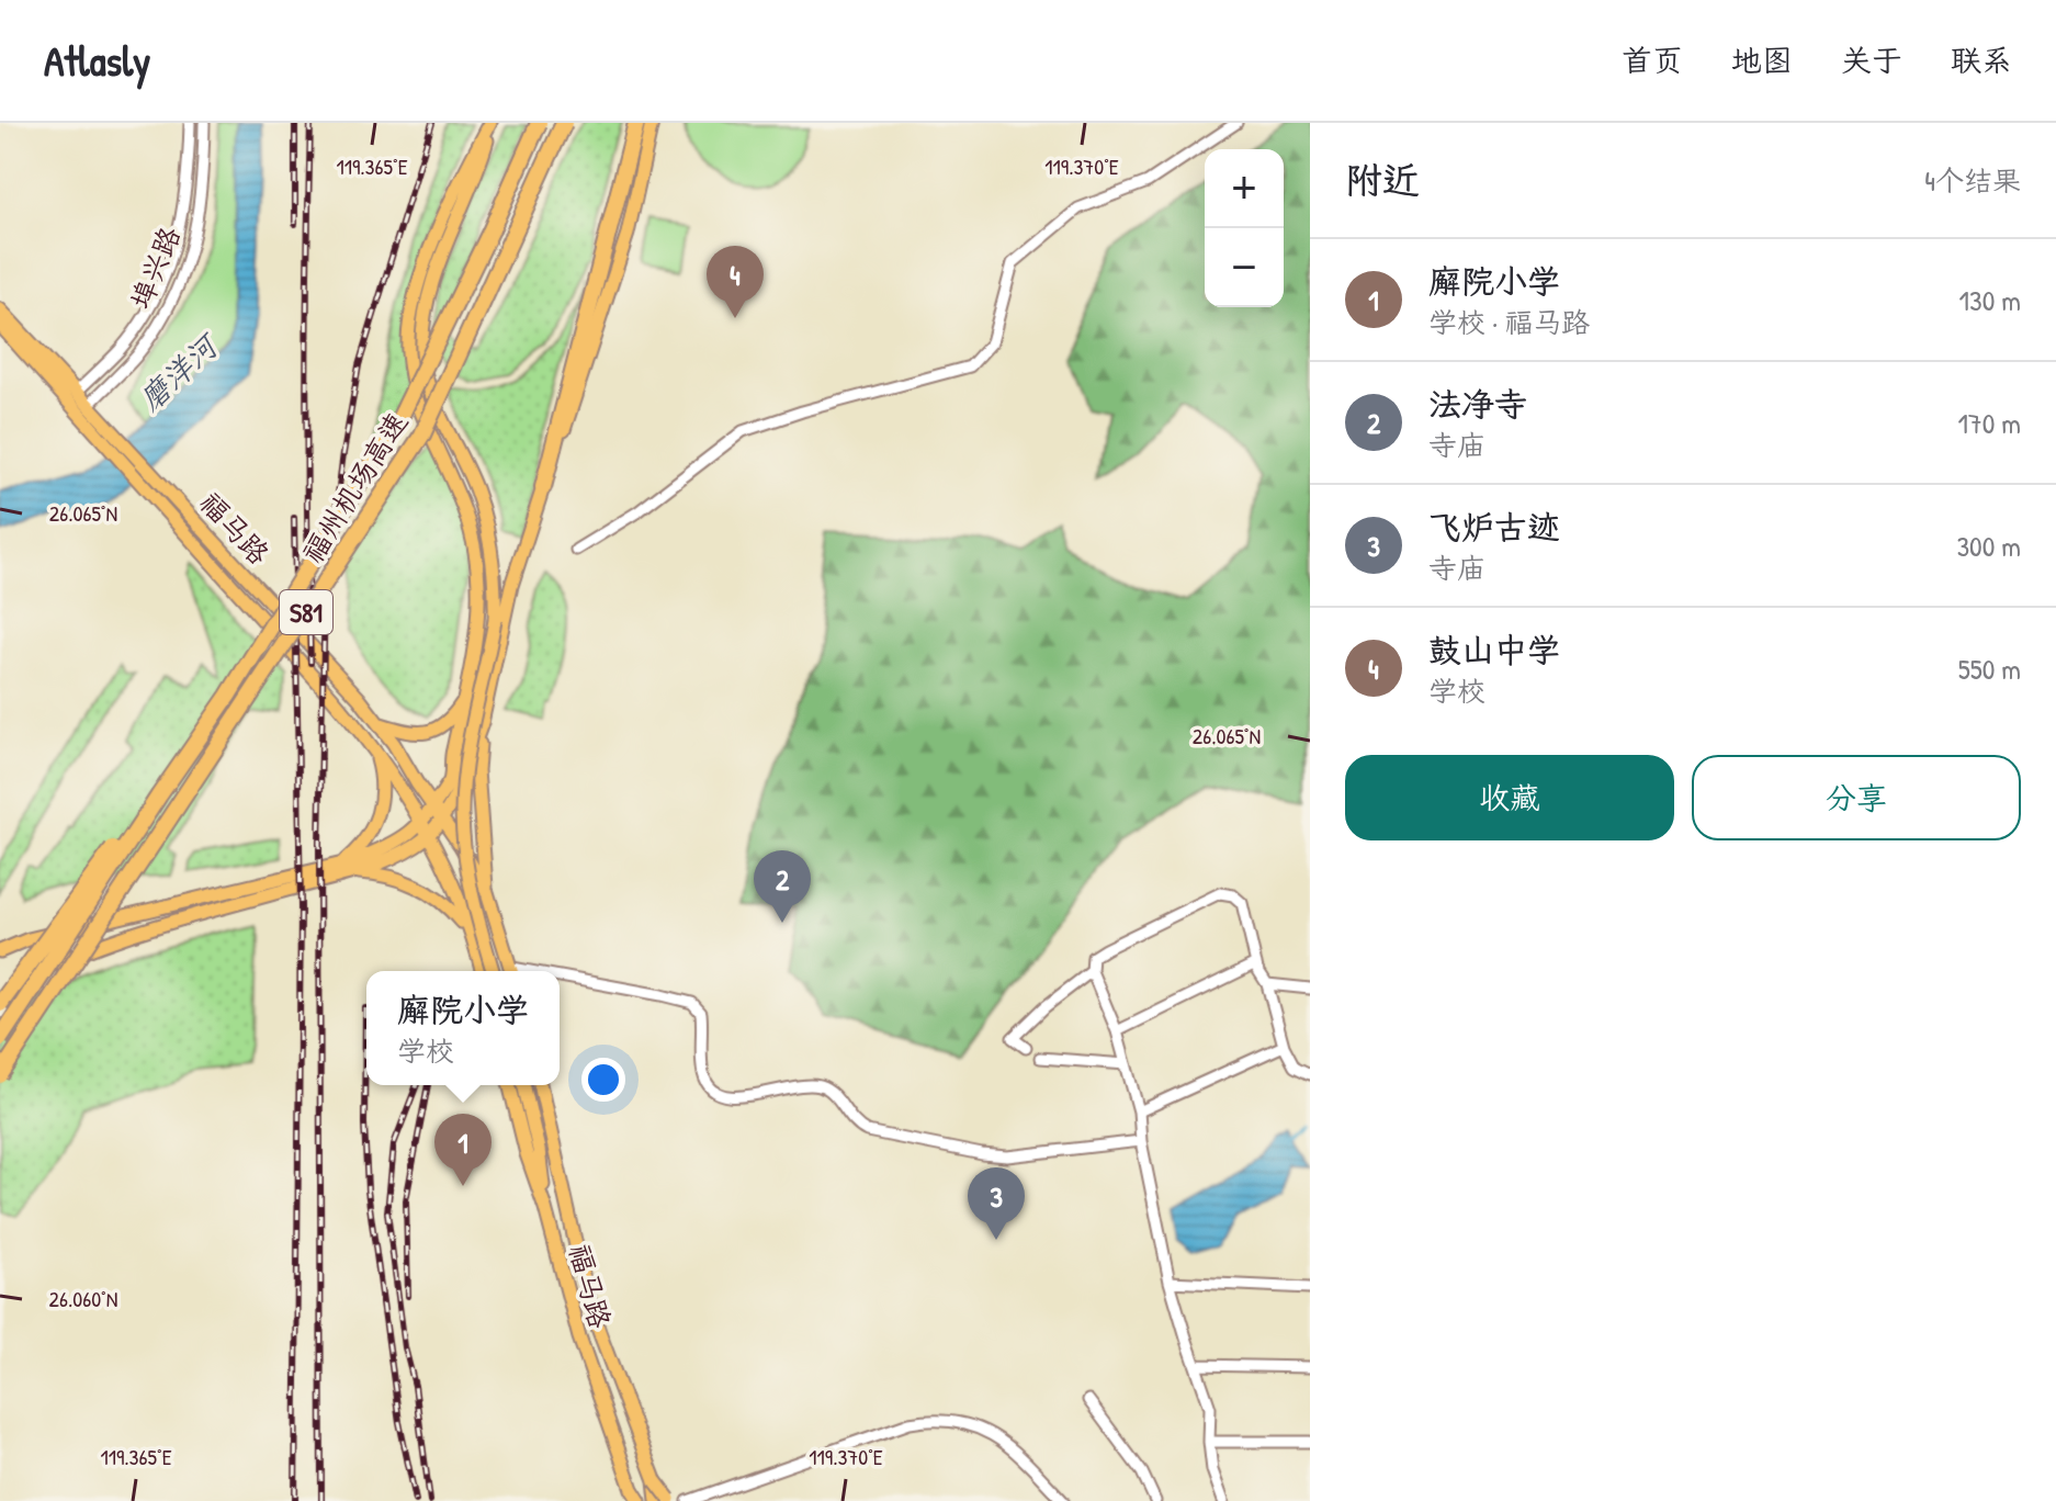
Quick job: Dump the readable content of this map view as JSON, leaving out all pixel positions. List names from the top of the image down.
{
  "streets": {
    "highway": ["福州机场高速", "S81"],
    "main road": ["福马路"],
    "street": ["埠兴路"]
  },
  "crossings": [
    ["埠兴路", "福马路"]
  ],
  "water": ["磨洋河"],
  "page": {
    "header": "Atlasly",
    "nav": [
      "首页",
      "地图",
      "关于",
      "联系"
    ],
    "heading": ["附近", "4个结果"],
    "map_buttons": ["+", "−"],
    "list": [
      {
        "mark": "1",
        "name": "廨院小学",
        "note": "学校 · 福马路",
        "value": "130 m"
      },
      {
        "mark": "2",
        "name": "法净寺",
        "note": "寺庙",
        "value": "170 m"
      },
      {
        "mark": "3",
        "name": "飞炉古迹",
        "note": "寺庙",
        "value": "300 m"
      },
      {
        "mark": "4",
        "name": "鼓山中学",
        "note": "学校",
        "value": "550 m"
      }
    ],
    "pins": [
      "4",
      "2",
      "1",
      "3"
    ],
    "buttons": ["收藏", "分享"],
    "popup": ["廨院小学", "学校"]
  },
  "coordinates": [
    "119.365°E",
    "119.370°E",
    "26.065°N",
    "26.060°N"
  ]
}
